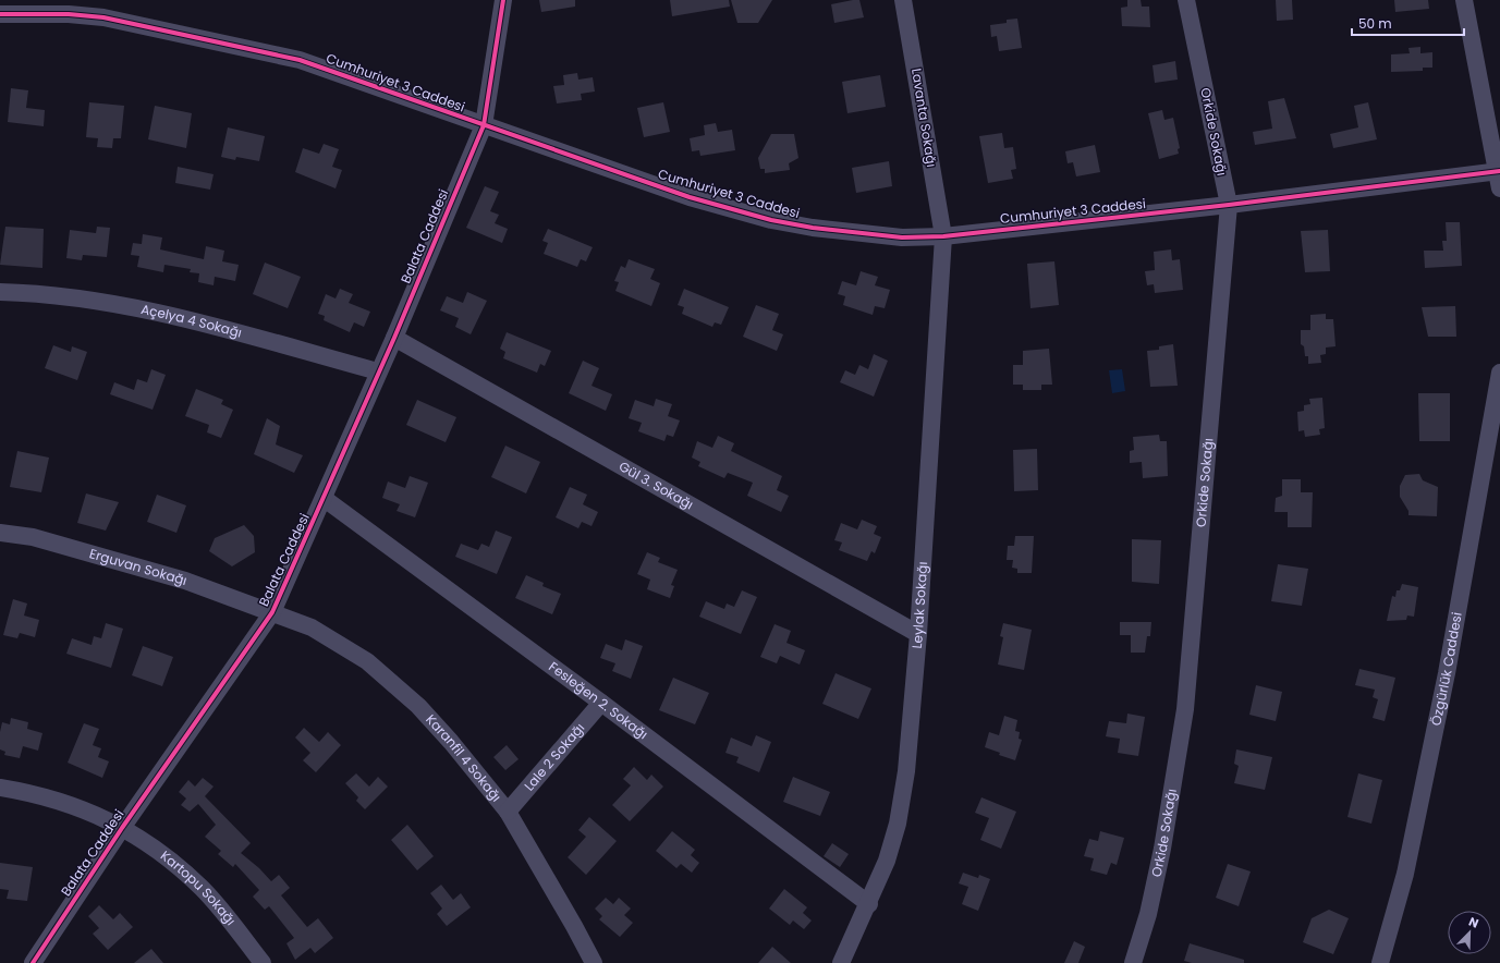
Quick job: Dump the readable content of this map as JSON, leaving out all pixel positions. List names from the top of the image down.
{
  "streets": {
    "street": [
      "Cumhuriyet 3 Caddesi",
      "Lavanta Sokağı",
      "Orkide Sokağı",
      "Balata Caddesi",
      "Açelya 4 Sokağı",
      "Gül 3. Sokağı",
      "Erguvan Sokağı",
      "Leylak Sokağı",
      "Özgürlük Caddesi",
      "Fesleğen 2. Sokağı",
      "Lale 2 Sokağı",
      "Karanfil 4 Sokağı",
      "Kartopu Sokağı"
    ]
  },
  "crossings": [
    ["Cumhuriyet 3 Caddesi", "Lavanta Sokağı"],
    ["Cumhuriyet 3 Caddesi", "Orkide Sokağı"],
    ["Cumhuriyet 3 Caddesi", "Balata Caddesi"],
    ["Cumhuriyet 3 Caddesi", "Leylak Sokağı"],
    ["Lavanta Sokağı", "Leylak Sokağı"],
    ["Balata Caddesi", "Açelya 4 Sokağı"],
    ["Balata Caddesi", "Gül 3. Sokağı"],
    ["Balata Caddesi", "Erguvan Sokağı"],
    ["Balata Caddesi", "Fesleğen 2. Sokağı"],
    ["Balata Caddesi", "Karanfil 4 Sokağı"],
    ["Balata Caddesi", "Kartopu Sokağı"],
    ["Gül 3. Sokağı", "Leylak Sokağı"],
    ["Erguvan Sokağı", "Karanfil 4 Sokağı"],
    ["Leylak Sokağı", "Fesleğen 2. Sokağı"],
    ["Fesleğen 2. Sokağı", "Lale 2 Sokağı"],
    ["Lale 2 Sokağı", "Karanfil 4 Sokağı"]
  ],
  "scale_bar": "50 m",
  "north": "top right"
}
